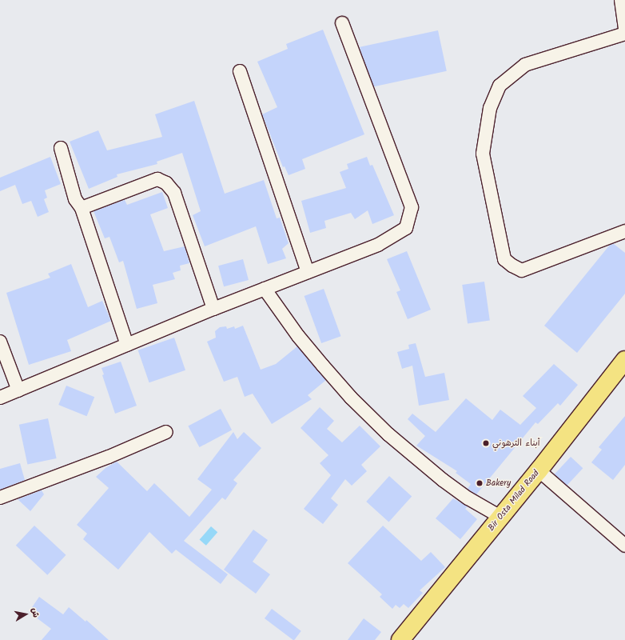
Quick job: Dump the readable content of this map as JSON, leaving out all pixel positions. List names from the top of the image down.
{
  "streets": {
    "main road": ["Bir Osta Milad Road"]
  },
  "places": ["أبناء الترهوني", "Bakery"],
  "north": "right"
}
